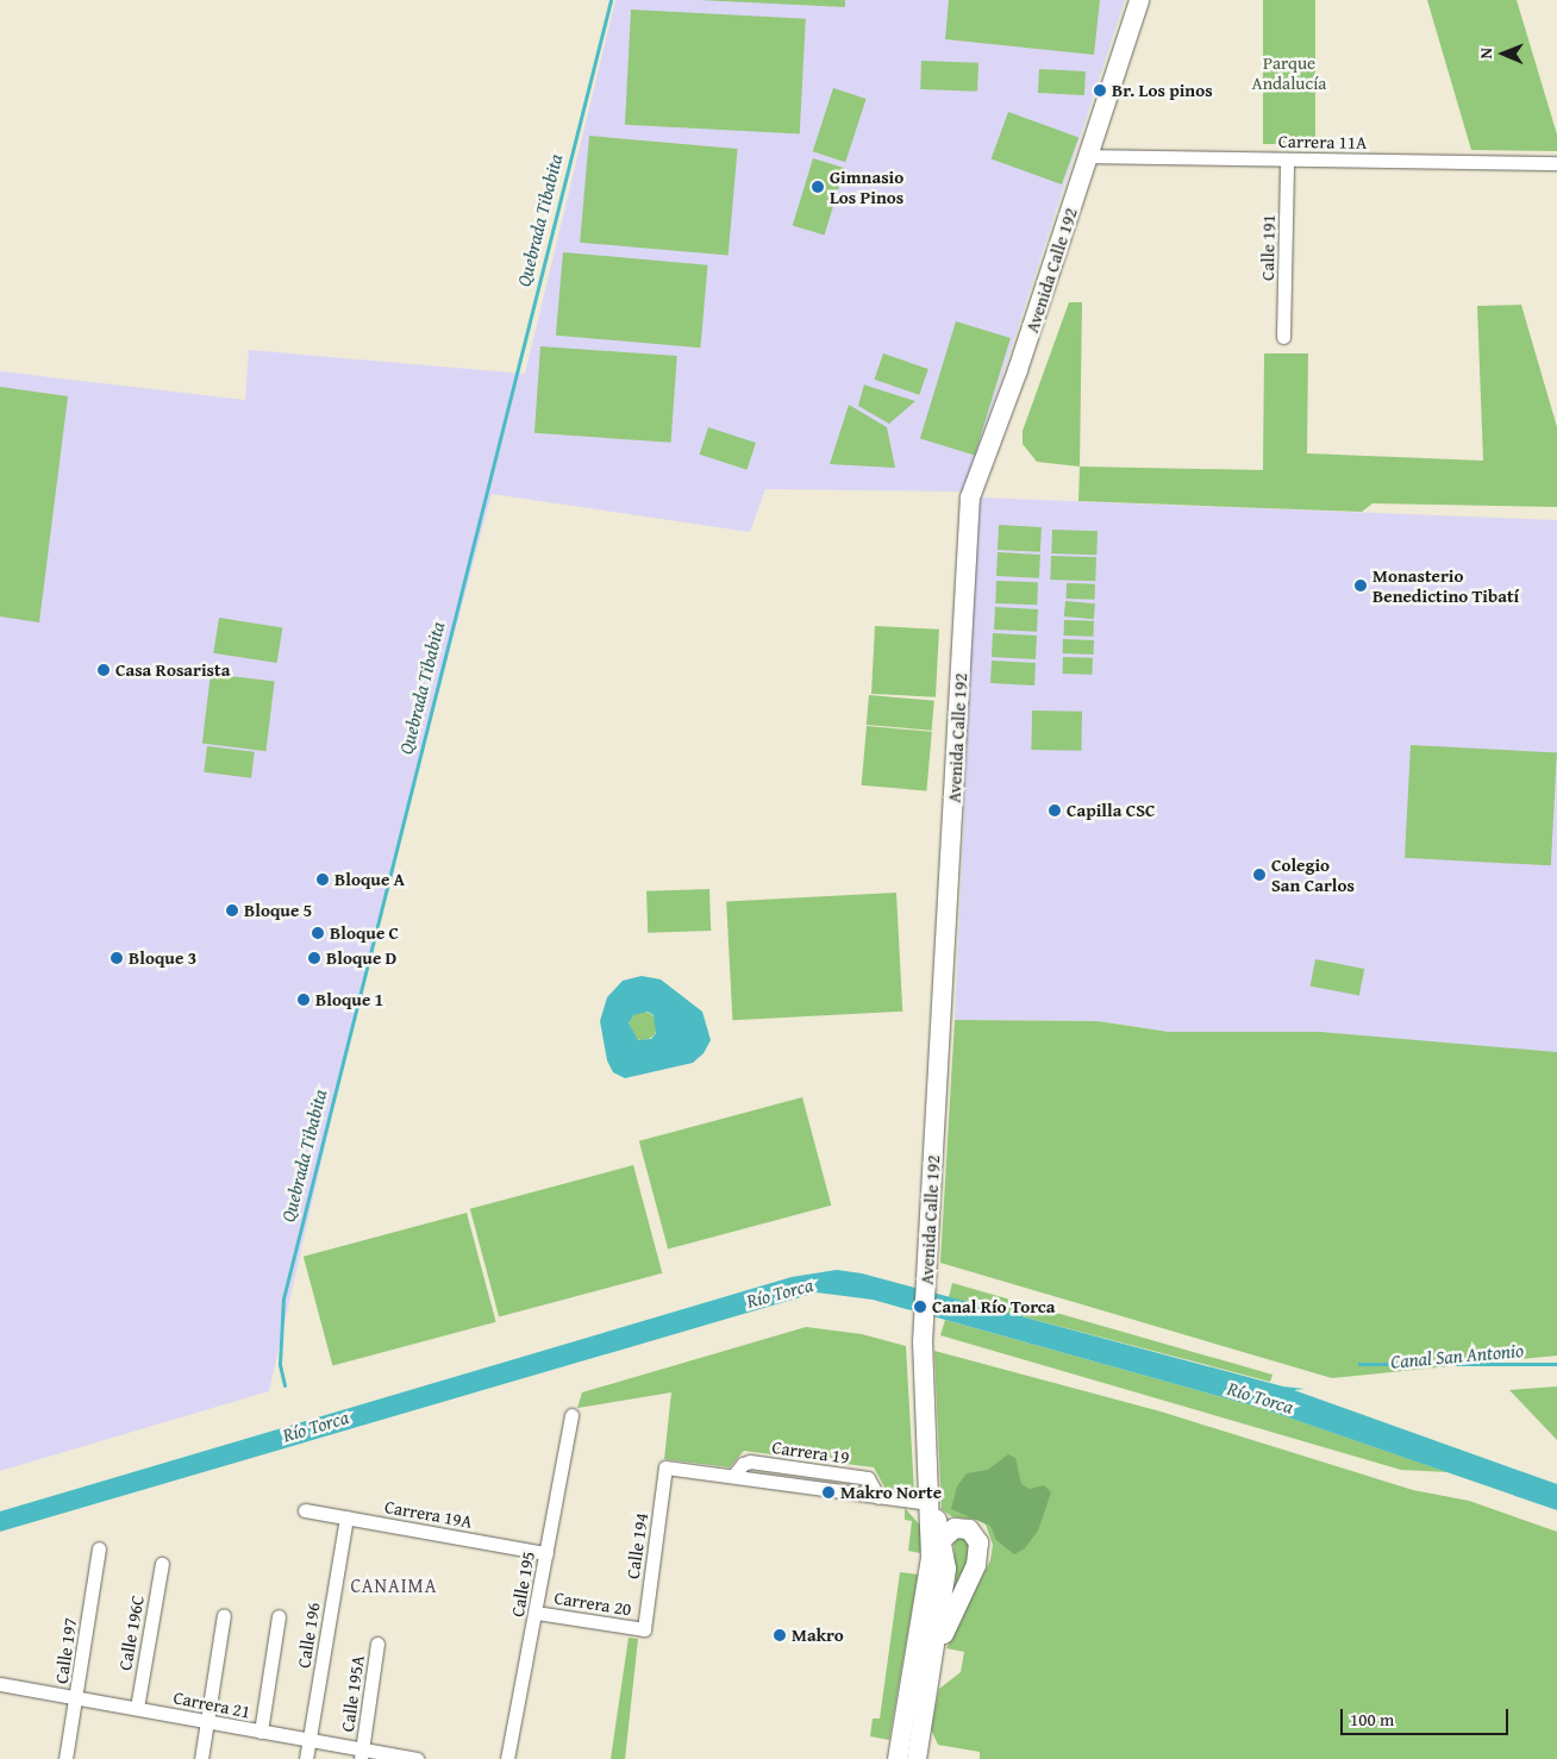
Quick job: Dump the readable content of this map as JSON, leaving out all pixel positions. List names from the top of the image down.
{
  "streets": {
    "main road": ["Avenida Calle 192"],
    "street": [
      "Carrera 11A",
      "Calle 191",
      "Carrera 19",
      "Carrera 19A",
      "Calle 194",
      "Calle 195",
      "Carrera 20",
      "Calle 196C",
      "Calle 196",
      "Calle 197",
      "Calle 195A",
      "Carrera 21"
    ]
  },
  "crossings": [
    ["Carrera 11A", "Calle 191"],
    ["Carrera 11A", "Avenida Calle 192"],
    ["Avenida Calle 192", "Carrera 19"],
    ["Carrera 19", "Calle 194"],
    ["Carrera 19A", "Calle 195"],
    ["Carrera 19A", "Calle 196"],
    ["Calle 194", "Carrera 20"],
    ["Calle 195", "Carrera 20"],
    ["Calle 196C", "Carrera 21"],
    ["Calle 196", "Carrera 21"],
    ["Calle 197", "Carrera 21"],
    ["Calle 195A", "Carrera 21"]
  ],
  "districts": ["CANAIMA"],
  "water": ["Quebrada Tibabita", "Río Torca", "Canal San Antonio"],
  "parks": ["Parque Andalucía"],
  "places": [
    "Br. Los pinos",
    "Gimnasio Los Pinos",
    "Monasterio Benedictino Tibatí",
    "Casa Rosarista",
    "Capilla CSC",
    "Colegio San Carlos",
    "Bloque A",
    "Bloque 5",
    "Bloque C",
    "Bloque 3",
    "Bloque D",
    "Bloque 1",
    "Canal Río Torca",
    "Makro Norte",
    "Makro"
  ],
  "scale_bar": "100 m",
  "north": "left"
}
